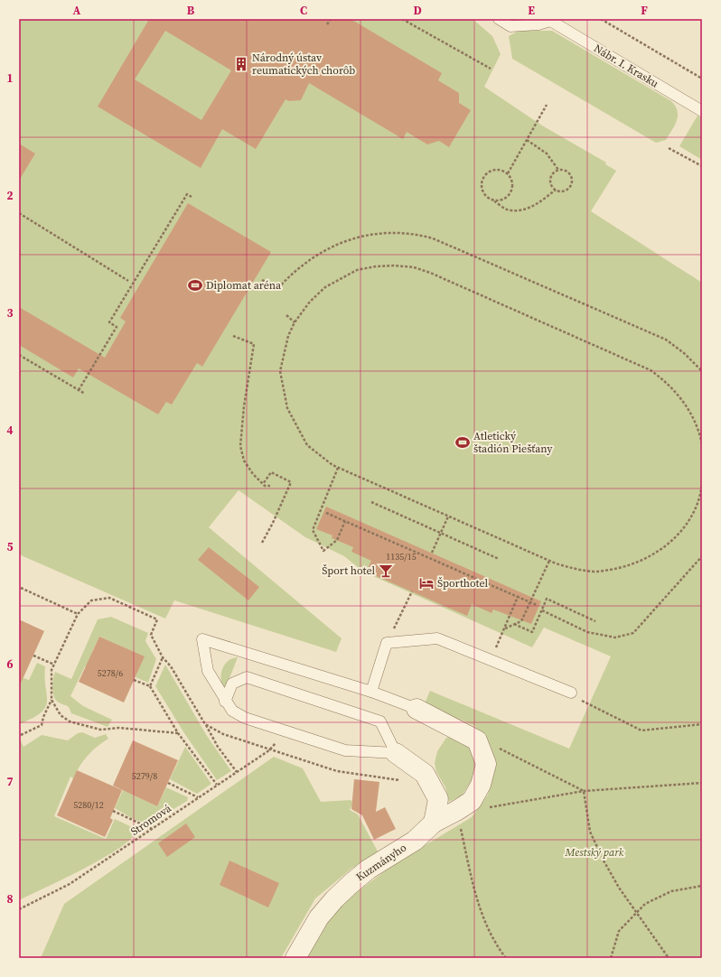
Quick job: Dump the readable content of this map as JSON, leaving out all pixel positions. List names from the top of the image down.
{
  "streets": {
    "street": ["Kuzmányho"],
    "lane": ["Nábr. I. Krasku"],
    "path": ["Stromová"]
  },
  "parks": ["Mestský park"],
  "places": {
    "building": ["Národný ústav reumatických chorôb"],
    "sports": ["Diplomat aréna", "Atletický štadión Piešťany"],
    "bar": ["Šport hotel"],
    "hotel": ["Športhotel"]
  },
  "house_numbers": [
    "1135/15",
    "5278/6",
    "5279/8",
    "5280/12"
  ],
  "grid": {
    "columns": [
      "A",
      "B",
      "C",
      "D",
      "E",
      "F"
    ],
    "rows": [
      "1",
      "2",
      "3",
      "4",
      "5",
      "6",
      "7",
      "8"
    ]
  }
}
